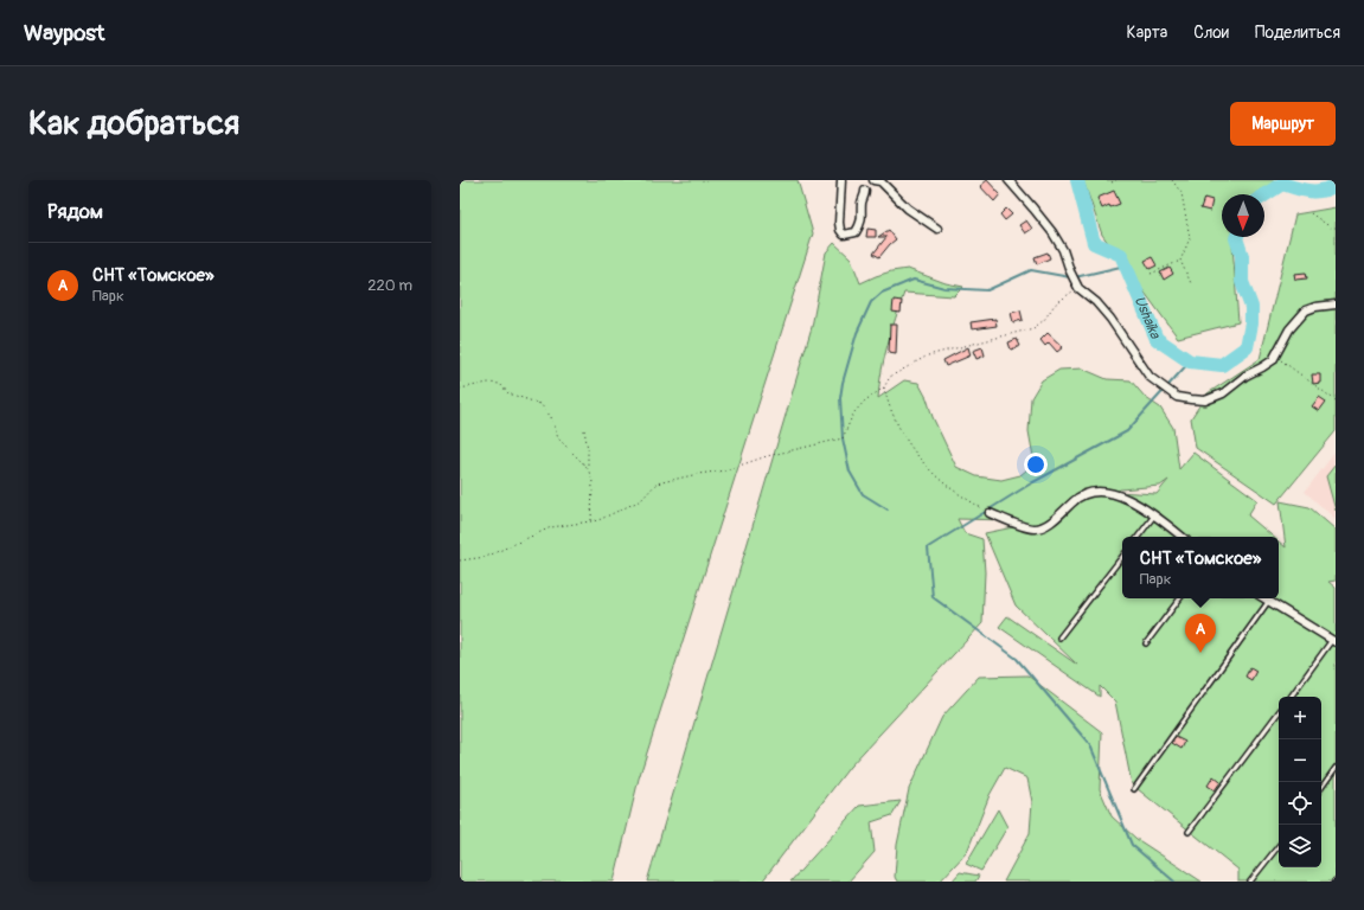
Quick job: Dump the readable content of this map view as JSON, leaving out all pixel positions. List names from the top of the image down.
{
  "water": ["Ushaika"],
  "north": "bottom",
  "page": {
    "header": "Waypost",
    "nav": ["Карта", "Слои", "Поделиться"],
    "buttons": "Маршрут",
    "title": "Как добраться",
    "heading": "Рядом",
    "list": [
      {
        "mark": "A",
        "name": "СНТ «Томское»",
        "note": "Парк",
        "value": "220 m"
      }
    ],
    "popup": ["СНТ «Томское»", "Парк"],
    "pins": "A",
    "map_buttons": ["+", "−"]
  }
}
